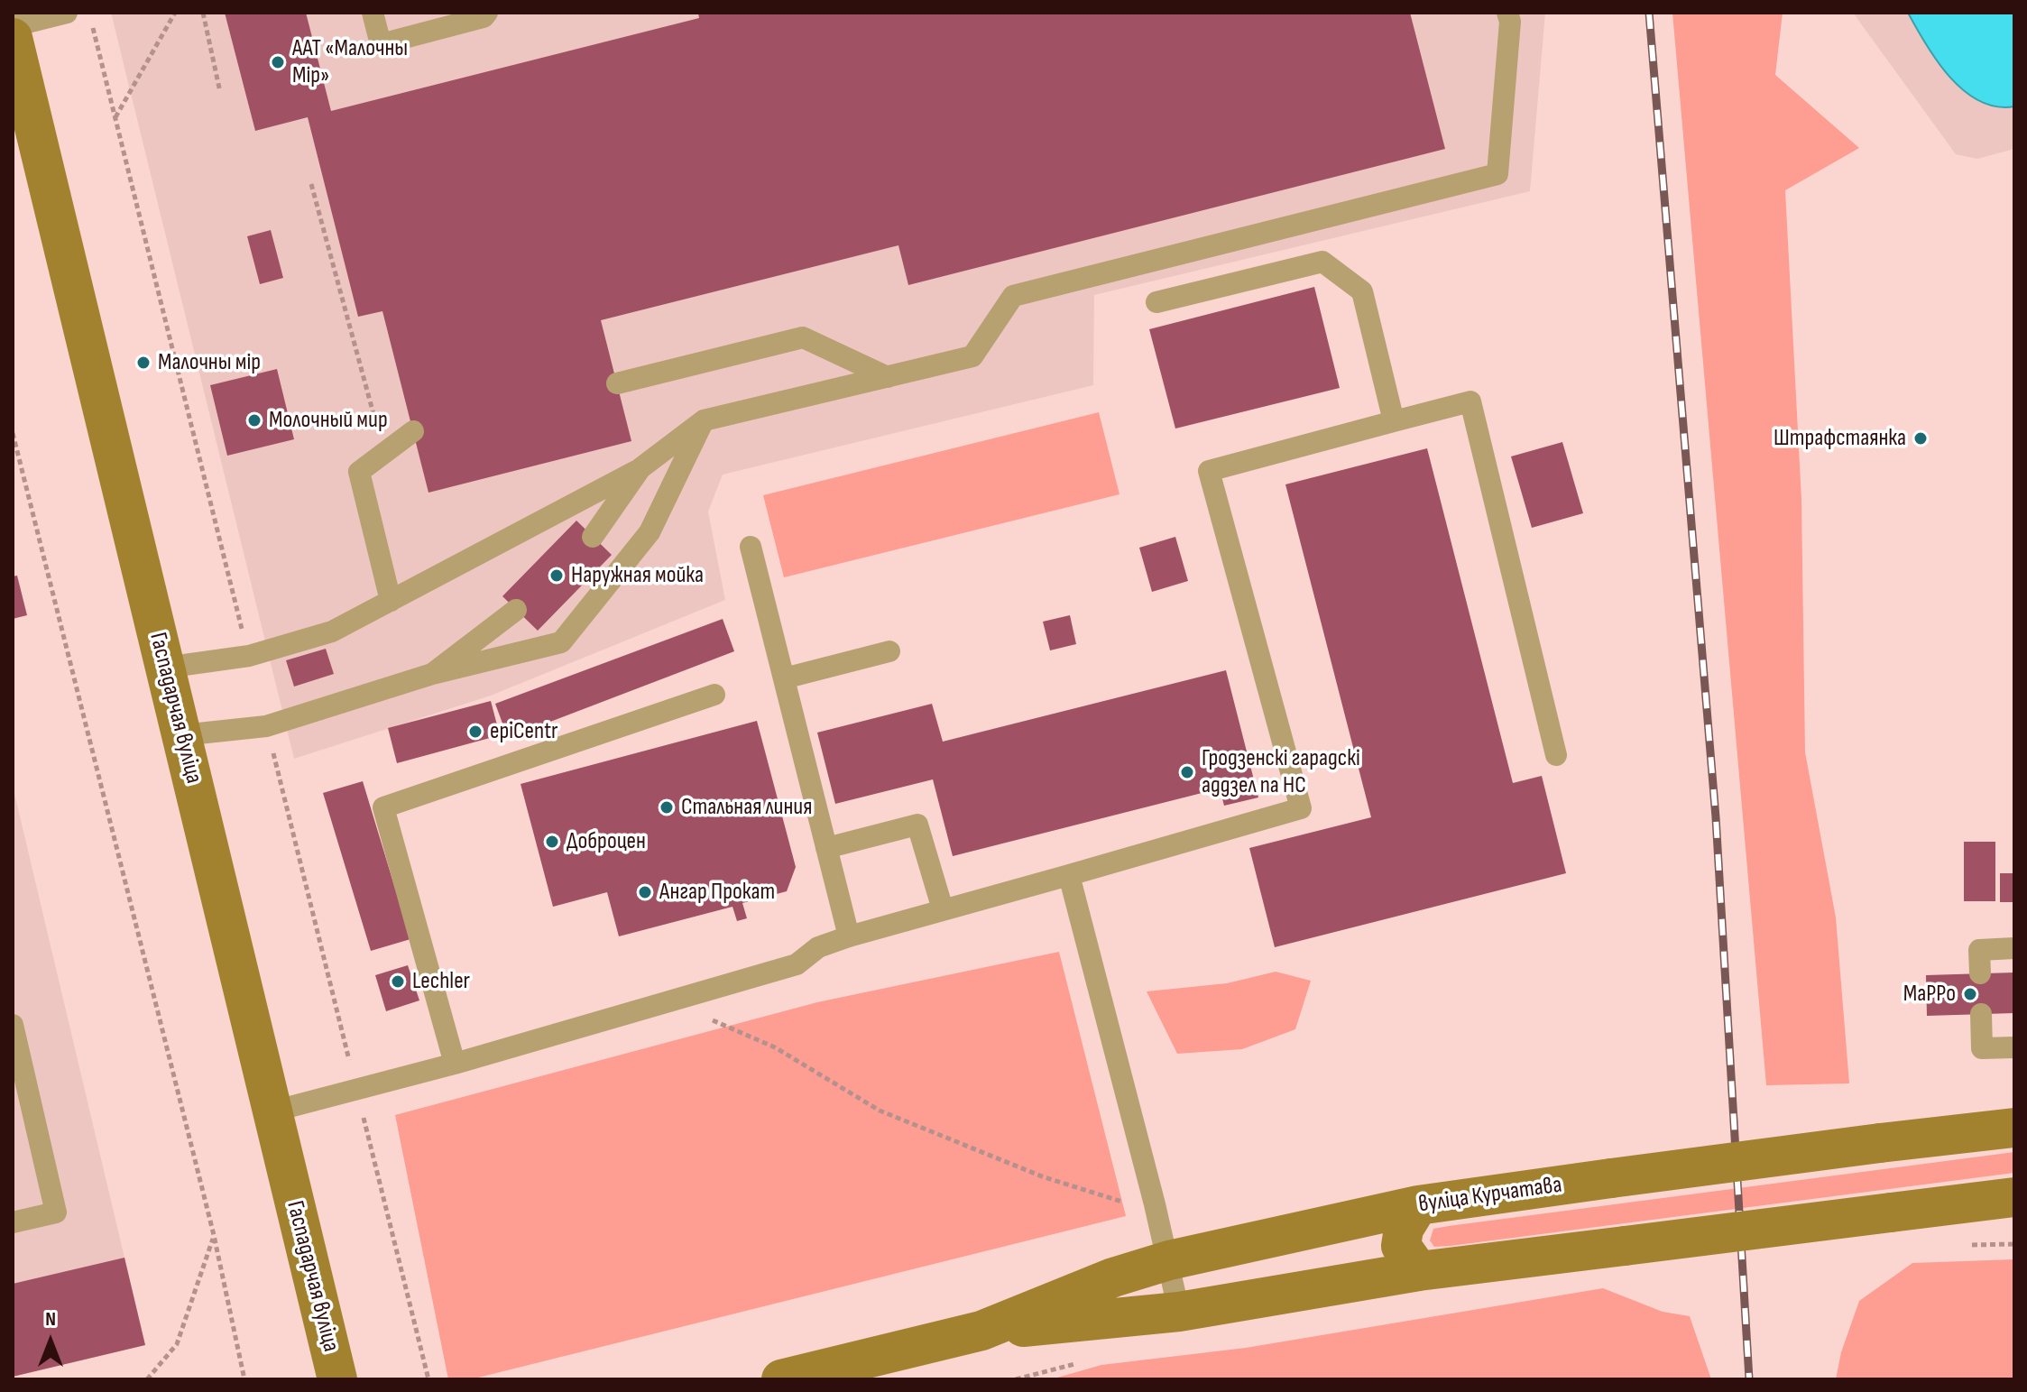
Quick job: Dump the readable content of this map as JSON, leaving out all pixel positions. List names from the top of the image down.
{
  "streets": {
    "main road": ["Гаспадарчая вуліца", "вуліца Курчатава"]
  },
  "places": [
    "ААТ «Малочны Мір»",
    "Малочны мір",
    "Молочный мир",
    "Штрафстаянка",
    "Наружная мойка",
    "epiCentr",
    "Гродзенскі гарадскі аддзел па НС",
    "Стальная линия",
    "Доброцен",
    "Ангар Прокат",
    "Lechler",
    "МаРРо"
  ],
  "north": "top"
}
